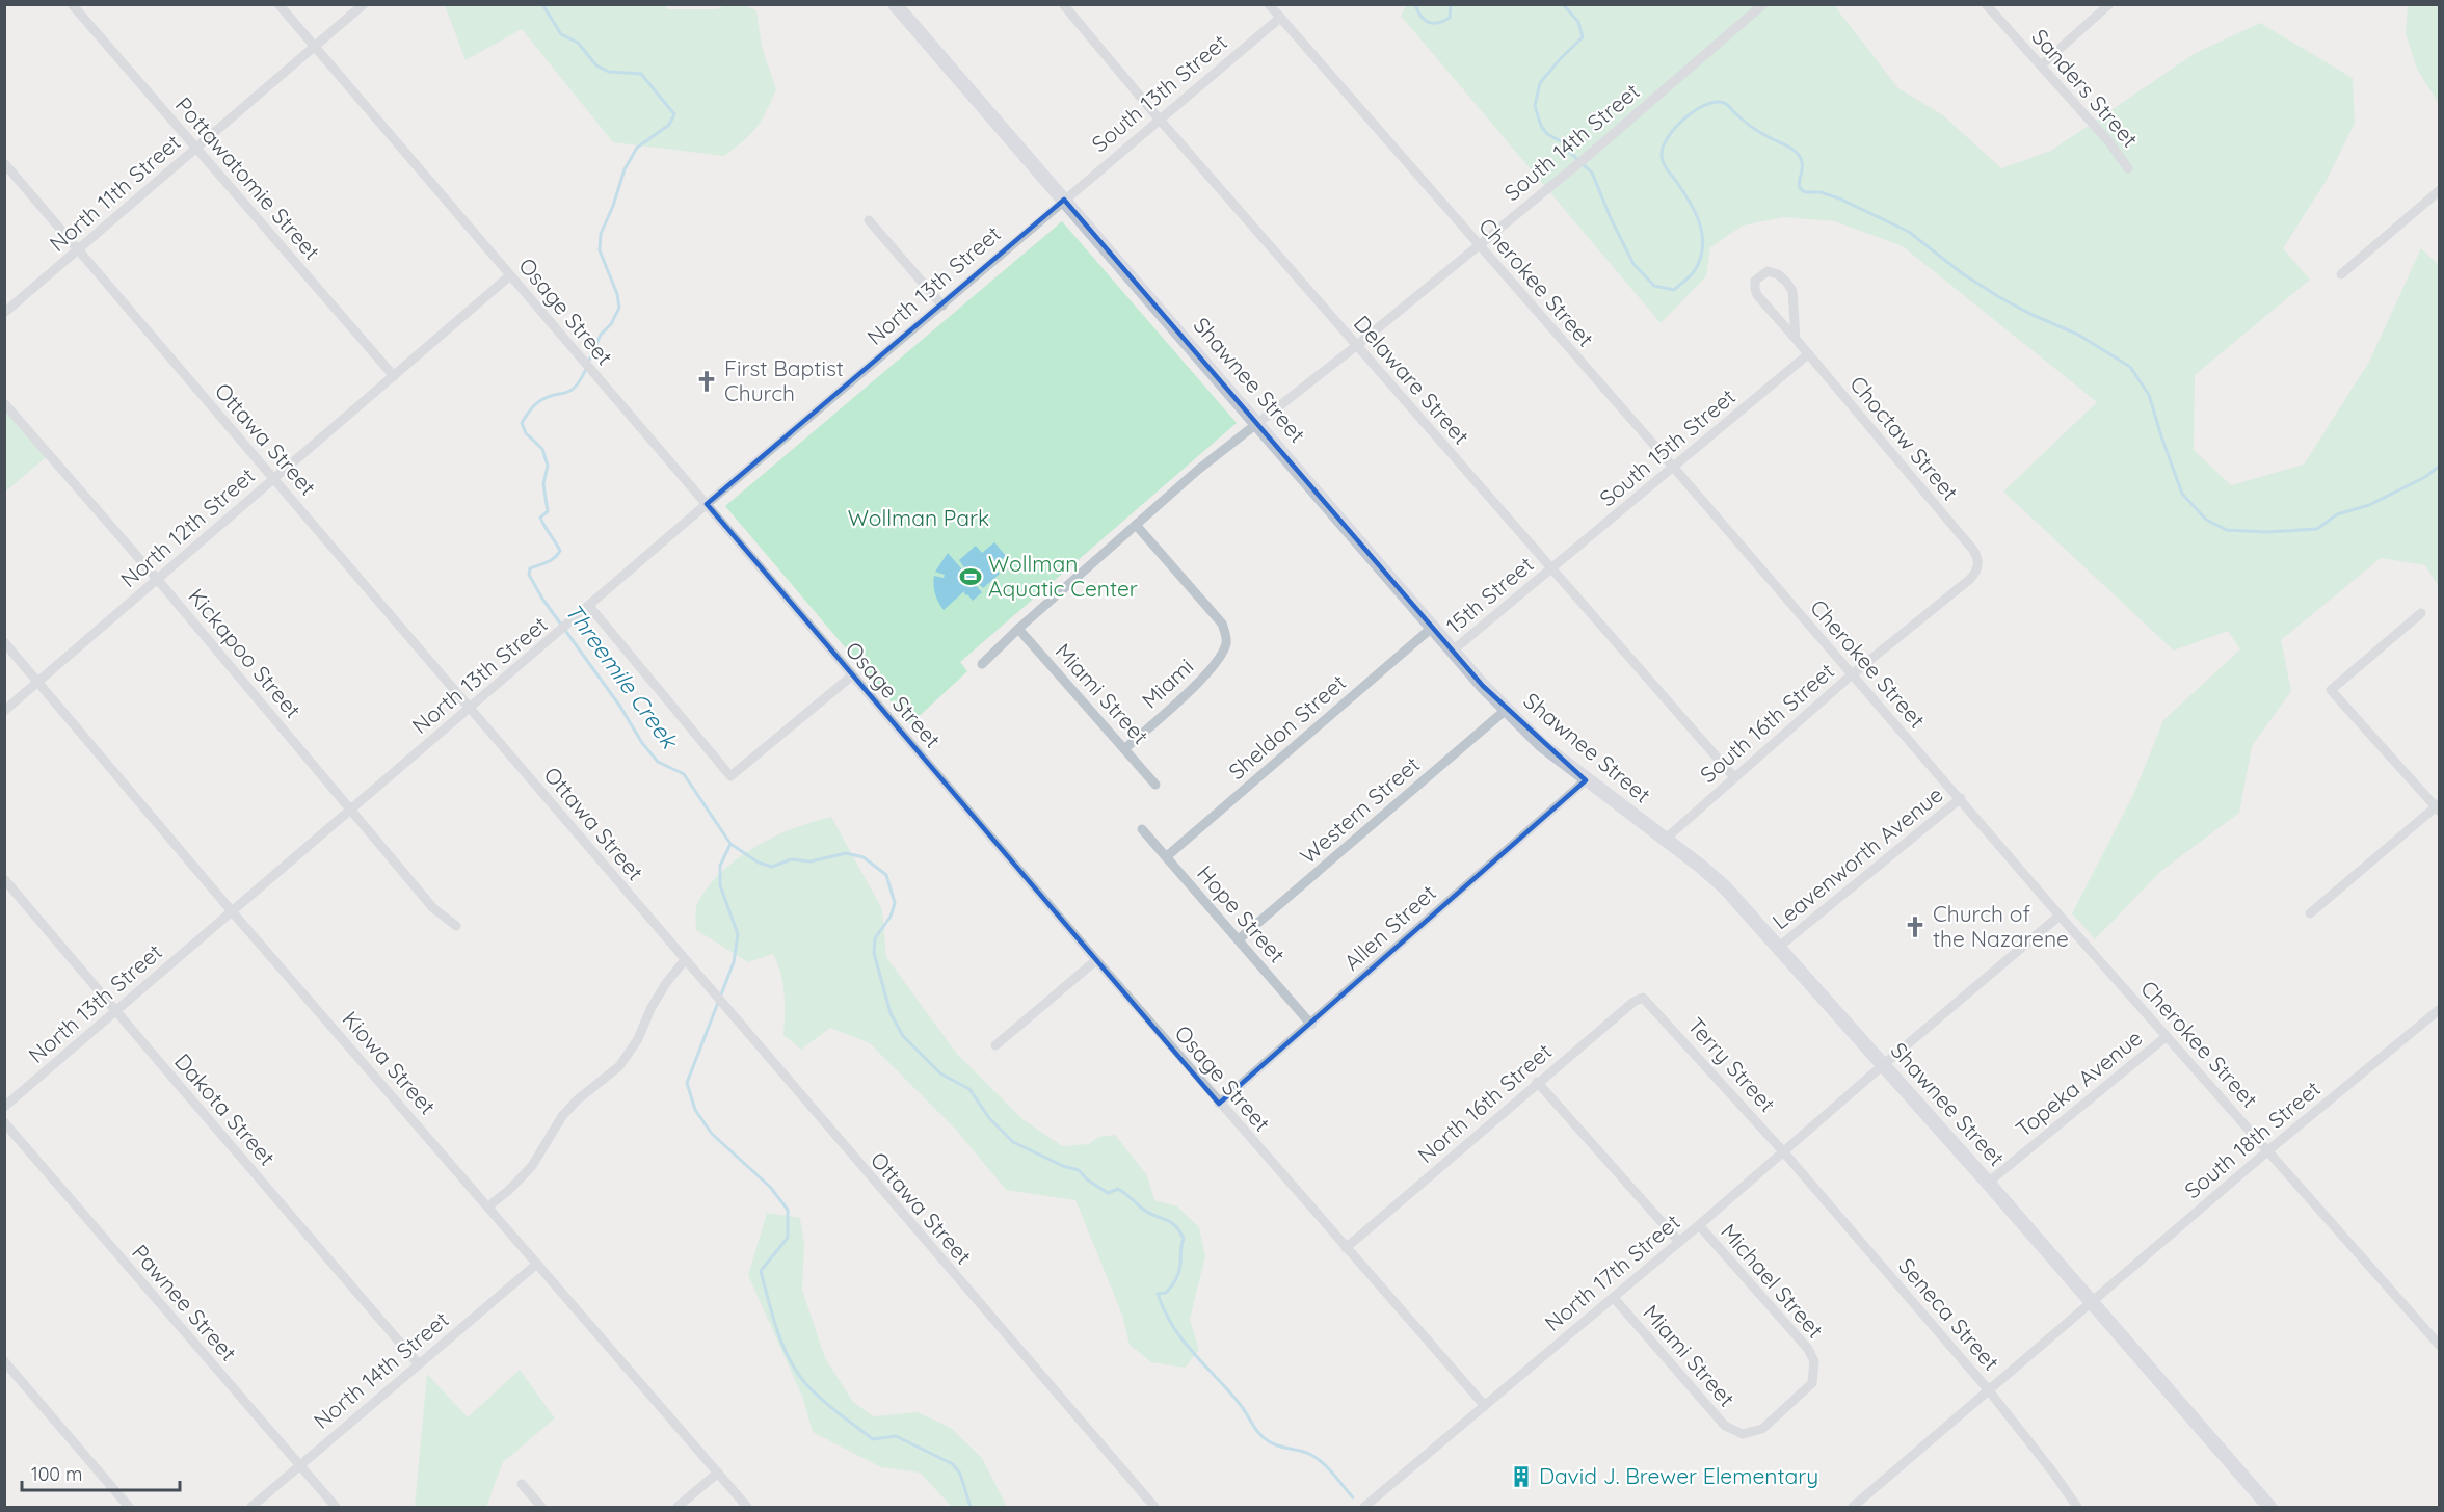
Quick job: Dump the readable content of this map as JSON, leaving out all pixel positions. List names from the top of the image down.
{
  "streets": {
    "street": [
      "Sanders Street",
      "South 13th Street",
      "South 14th Street",
      "Pottawatomie Street",
      "North 11th Street",
      "Cherokee Street",
      "North 13th Street",
      "Osage Street",
      "Shawnee Street",
      "Delaware Street",
      "Choctaw Street",
      "Ottawa Street",
      "South 15th Street",
      "North 12th Street",
      "15th Street",
      "Kickapoo Street",
      "Miami",
      "Miami Street",
      "South 16th Street",
      "Sheldon Street",
      "Western Street",
      "Leavenworth Avenue",
      "Hope Street",
      "Allen Street",
      "Kiowa Street",
      "Terry Street",
      "Topeka Avenue",
      "North 16th Street",
      "Dakota Street",
      "South 18th Street",
      "North 17th Street",
      "Michael Street",
      "Pawnee Street",
      "Seneca Street",
      "North 14th Street"
    ]
  },
  "crossings": [
    ["South 13th Street", "Cherokee Street"],
    ["South 13th Street", "North 13th Street"],
    ["South 13th Street", "Shawnee Street"],
    ["South 13th Street", "Delaware Street"],
    ["South 14th Street", "Cherokee Street"],
    ["South 14th Street", "Shawnee Street"],
    ["South 14th Street", "Delaware Street"],
    ["Pottawatomie Street", "North 11th Street"],
    ["Pottawatomie Street", "North 12th Street"],
    ["North 11th Street", "Osage Street"],
    ["North 11th Street", "Ottawa Street"],
    ["Cherokee Street", "South 15th Street"],
    ["Cherokee Street", "South 16th Street"],
    ["Cherokee Street", "Leavenworth Avenue"],
    ["Cherokee Street", "Topeka Avenue"],
    ["Cherokee Street", "South 18th Street"],
    ["Cherokee Street", "North 17th Street"],
    ["North 13th Street", "Osage Street"],
    ["North 13th Street", "Shawnee Street"],
    ["North 13th Street", "Ottawa Street"],
    ["North 13th Street", "Kickapoo Street"],
    ["North 13th Street", "Kiowa Street"],
    ["North 13th Street", "Dakota Street"],
    ["Osage Street", "North 12th Street"],
    ["Osage Street", "Allen Street"],
    ["Osage Street", "North 16th Street"],
    ["Osage Street", "North 17th Street"],
    ["Shawnee Street", "15th Street"],
    ["Shawnee Street", "South 16th Street"],
    ["Shawnee Street", "Sheldon Street"],
    ["Shawnee Street", "Western Street"],
    ["Shawnee Street", "Leavenworth Avenue"],
    ["Shawnee Street", "Allen Street"],
    ["Shawnee Street", "Topeka Avenue"],
    ["Shawnee Street", "South 18th Street"],
    ["Shawnee Street", "North 17th Street"],
    ["Delaware Street", "South 15th Street"],
    ["Delaware Street", "15th Street"],
    ["Delaware Street", "South 16th Street"],
    ["Choctaw Street", "South 15th Street"],
    ["Choctaw Street", "South 16th Street"],
    ["Ottawa Street", "North 12th Street"],
    ["South 15th Street", "15th Street"],
    ["North 12th Street", "Kickapoo Street"],
    ["North 12th Street", "Kiowa Street"],
    ["Miami", "Miami Street"],
    ["Miami Street", "North 17th Street"],
    ["Miami Street", "Michael Street"],
    ["Sheldon Street", "Hope Street"],
    ["Western Street", "Hope Street"],
    ["Hope Street", "Allen Street"],
    ["Kiowa Street", "North 14th Street"],
    ["Terry Street", "North 16th Street"],
    ["Terry Street", "North 17th Street"],
    ["Terry Street", "Seneca Street"],
    ["Dakota Street", "North 14th Street"],
    ["South 18th Street", "Seneca Street"],
    ["North 17th Street", "Michael Street"],
    ["North 17th Street", "Seneca Street"],
    ["Pawnee Street", "North 14th Street"]
  ],
  "water": ["Threemile Creek"],
  "parks": ["Wollman Park"],
  "places": {
    "church": ["First Baptist Church", "Church of the Nazarene"],
    "sports": ["Wollman Aquatic Center"],
    "building": ["David J. Brewer Elementary"]
  },
  "scale_bar": "100 m"
}
